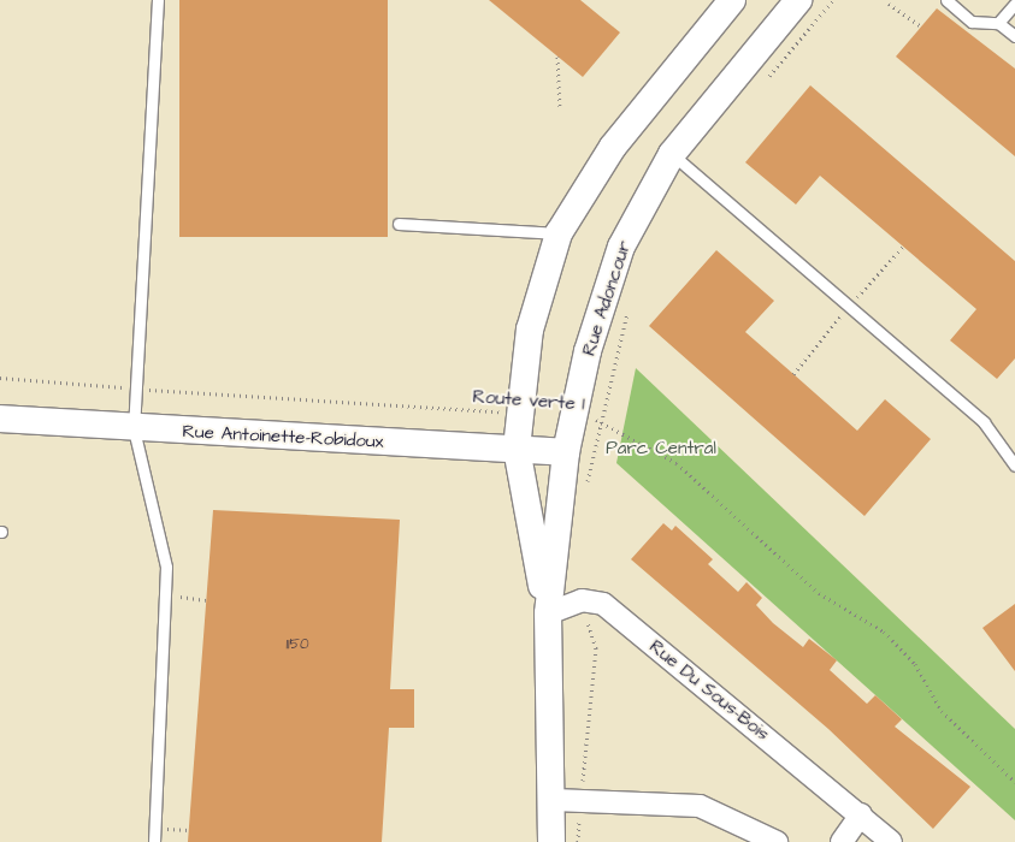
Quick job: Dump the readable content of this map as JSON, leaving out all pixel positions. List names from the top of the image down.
{
  "streets": {
    "street": ["Rue Adoncour", "Rue Antoinette-Robidoux", "Rue Du Sous-Bois"],
    "path": ["Route verte 1"]
  },
  "crossings": [
    ["Rue Adoncour", "Route verte 1"],
    ["Rue Adoncour", "Rue Antoinette-Robidoux"]
  ],
  "parks": ["Parc Central"],
  "house_numbers": ["1150"]
}
